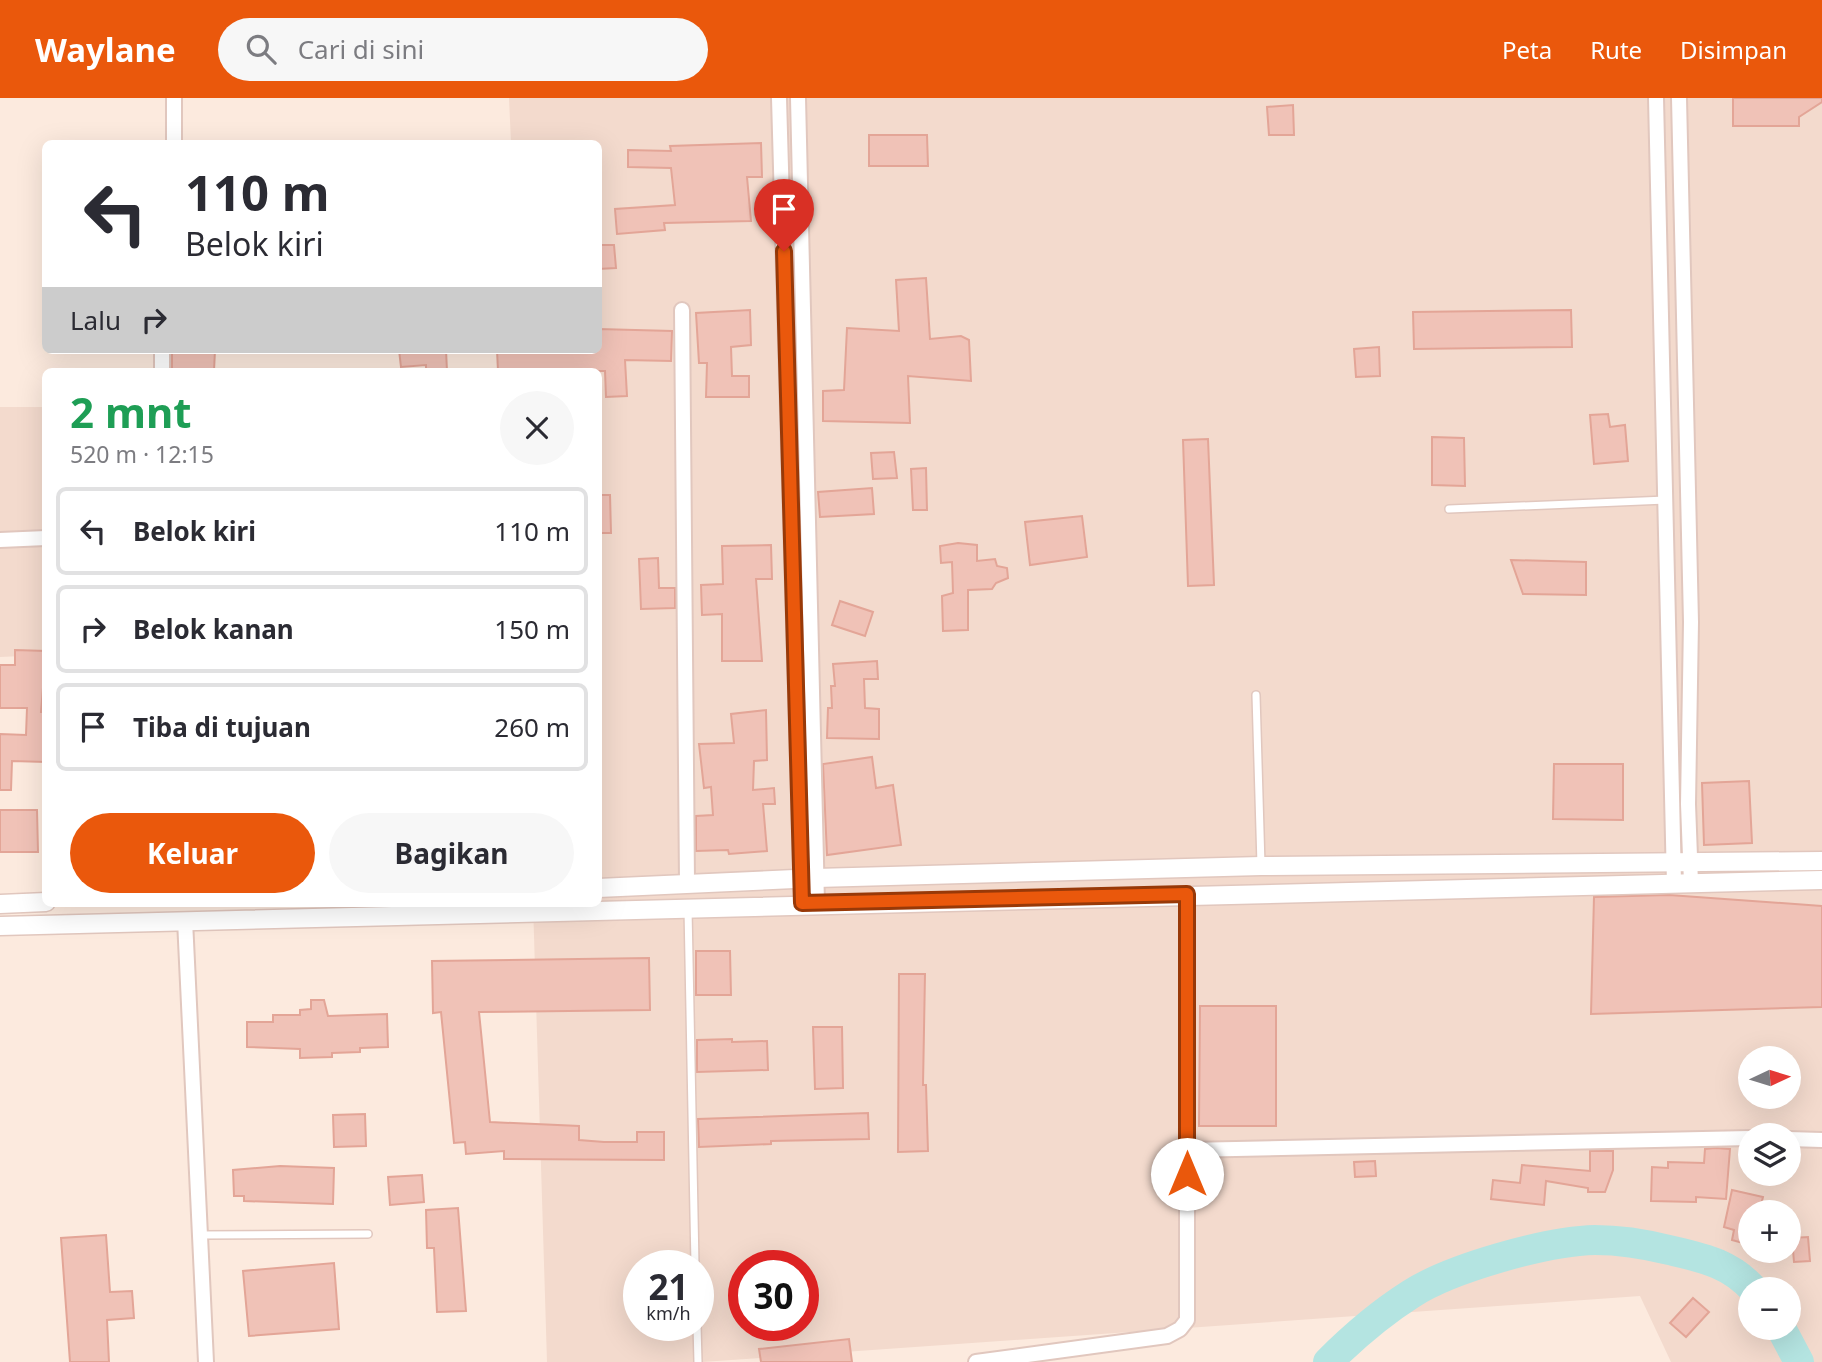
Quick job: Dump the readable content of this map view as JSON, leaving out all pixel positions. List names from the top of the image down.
{
  "north": "right",
  "page": {
    "header": "Waylane",
    "search": "Cari di sini",
    "nav": ["Peta", "Rute", "Disimpan"],
    "turn": ["110 m", "Belok kiri"],
    "then": "Lalu",
    "heading": ["2 mnt", "520 m · 12:15"],
    "list": [
      {
        "name": "Belok kiri",
        "value": "110 m"
      },
      {
        "name": "Belok kanan",
        "value": "150 m"
      },
      {
        "name": "Tiba di tujuan",
        "value": "260 m"
      }
    ],
    "buttons": ["Keluar", "Bagikan"],
    "map_buttons": ["+", "−"],
    "speed": "21 km/h",
    "limit": "30"
  }
}
